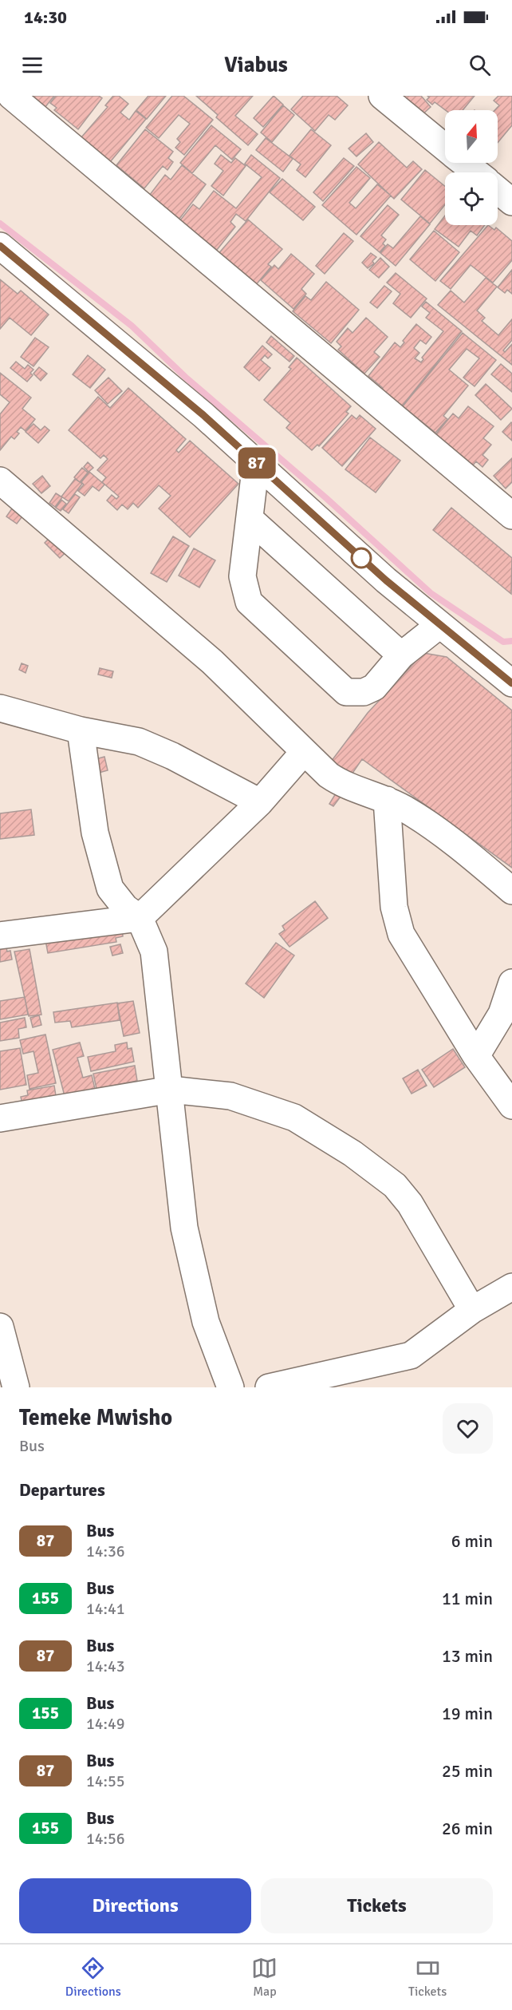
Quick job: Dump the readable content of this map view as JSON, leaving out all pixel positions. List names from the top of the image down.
{
  "lines": ["bus line 87"],
  "north": "top",
  "page": {
    "status": "14:30",
    "header": "Viabus",
    "on_map": "87",
    "heading": [
      ["Temeke Mwisho", "Bus"],
      "Departures"
    ],
    "list": [
      {
        "mark": "87",
        "name": "Bus",
        "note": "14:36",
        "value": "6 min"
      },
      {
        "mark": "155",
        "name": "Bus",
        "note": "14:41",
        "value": "11 min"
      },
      {
        "mark": "87",
        "name": "Bus",
        "note": "14:43",
        "value": "13 min"
      },
      {
        "mark": "155",
        "name": "Bus",
        "note": "14:49",
        "value": "19 min"
      },
      {
        "mark": "87",
        "name": "Bus",
        "note": "14:55",
        "value": "25 min"
      },
      {
        "mark": "155",
        "name": "Bus",
        "note": "14:56",
        "value": "26 min"
      }
    ],
    "buttons": ["Directions", "Tickets"],
    "tabs": ["Directions", "Map", "Tickets"]
  }
}
